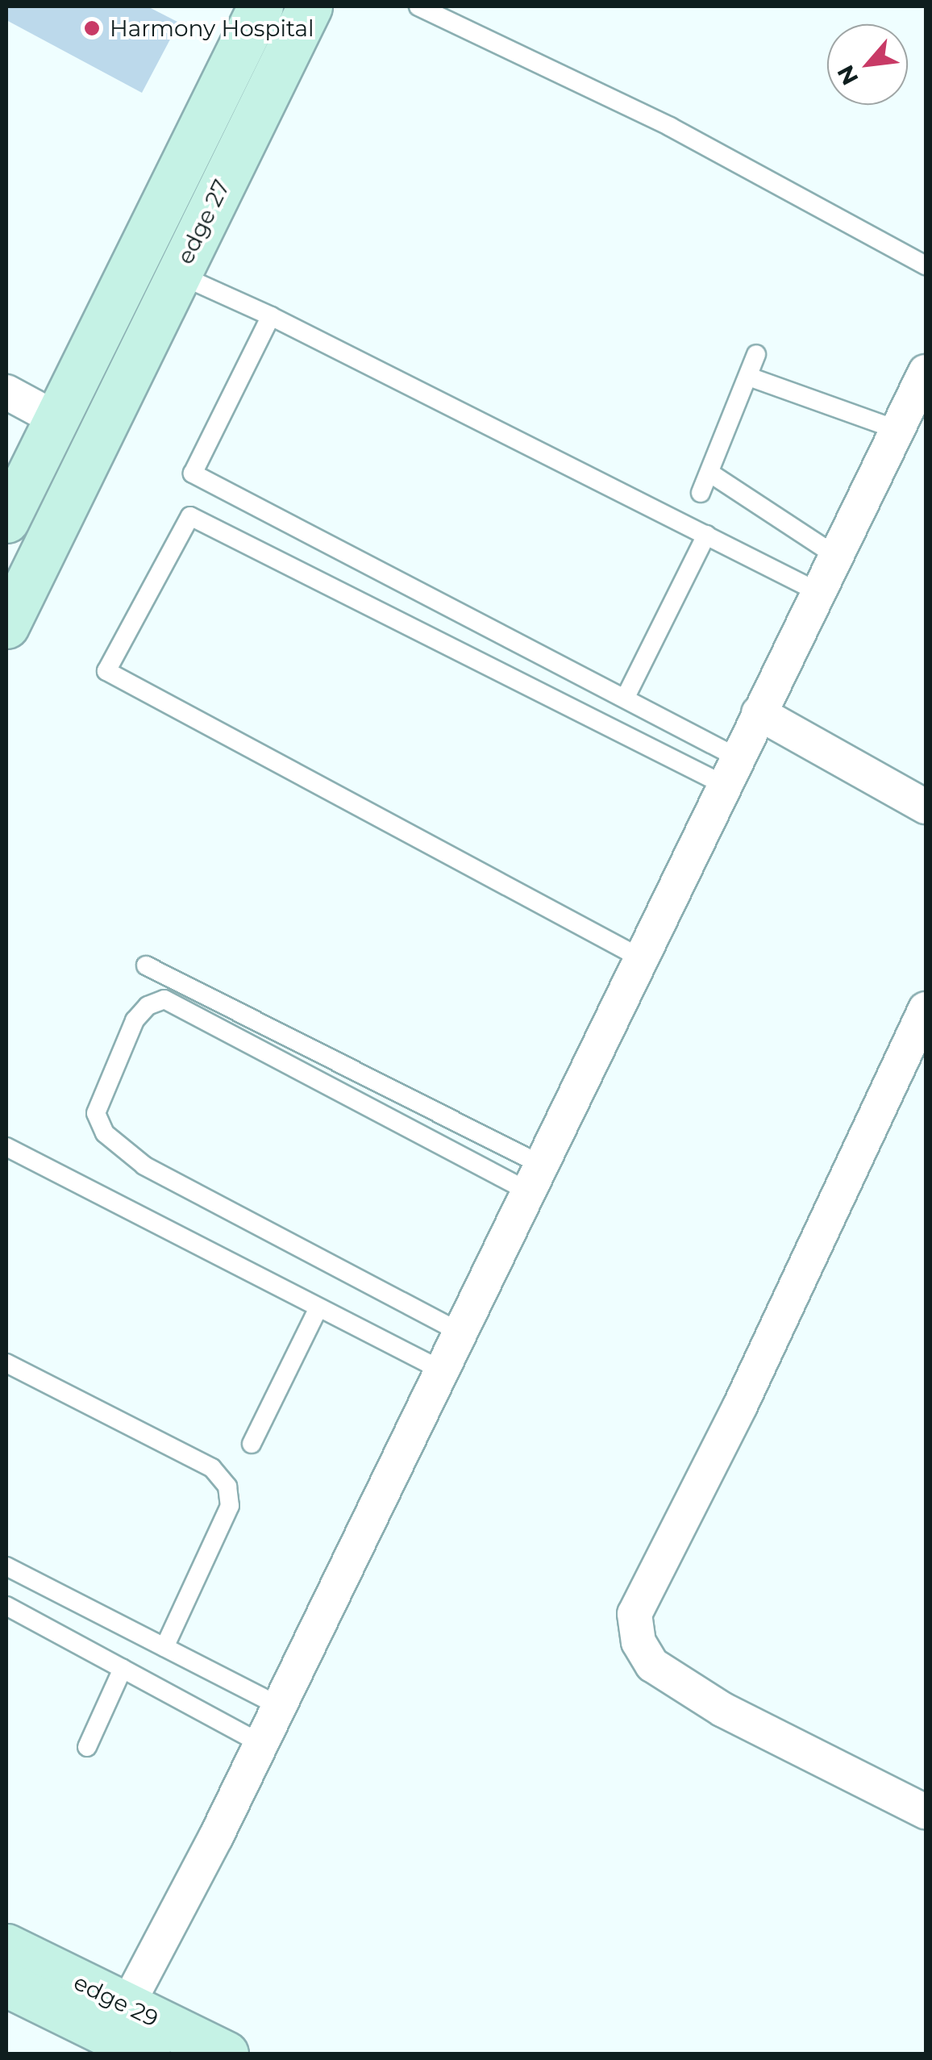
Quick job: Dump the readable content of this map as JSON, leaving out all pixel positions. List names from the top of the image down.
{
  "streets": {
    "main road": ["edge 27", "edge 29"]
  },
  "places": ["Harmony Hospital"],
  "north": "bottom left"
}
